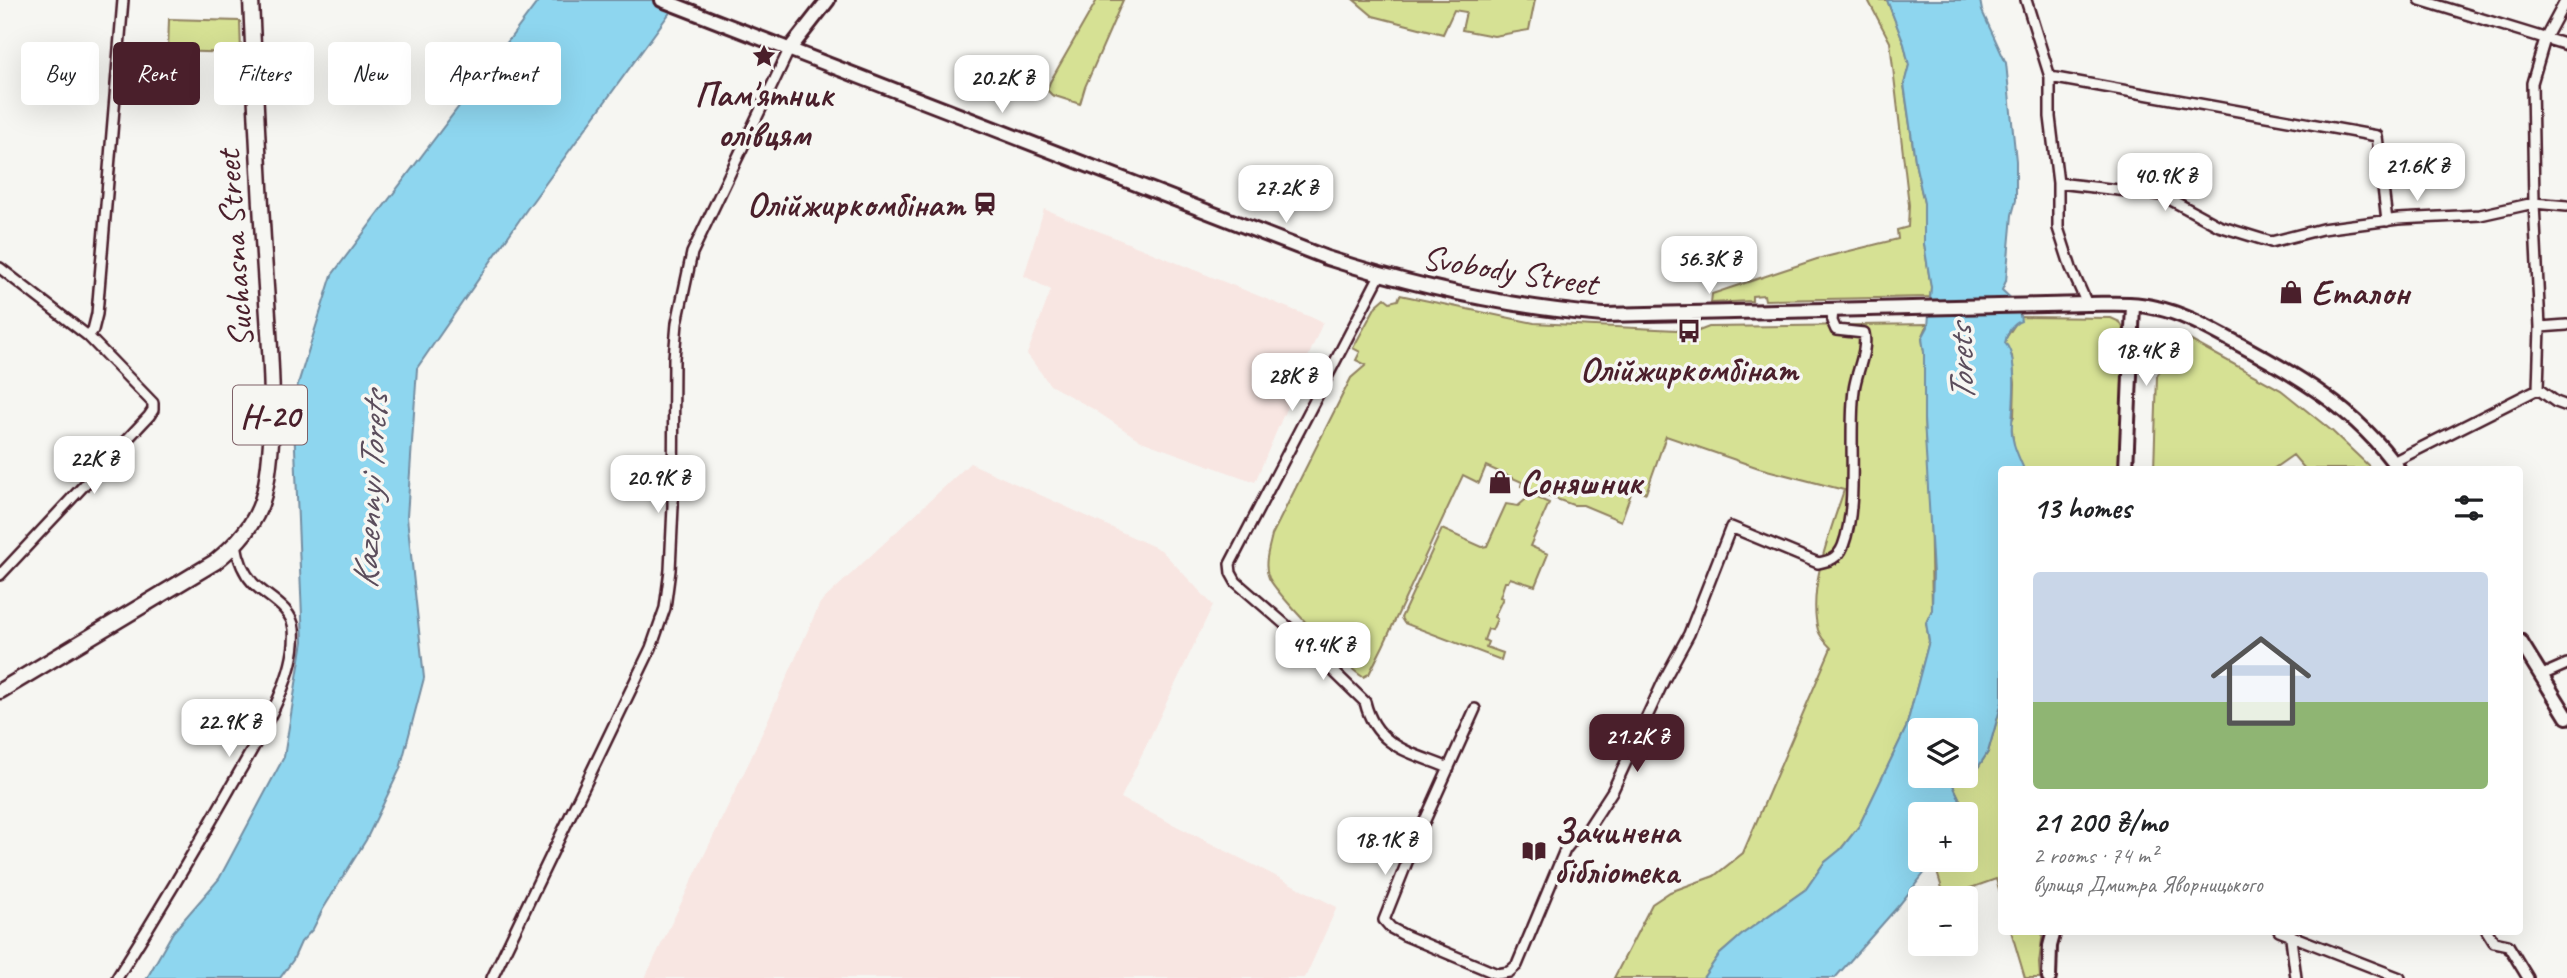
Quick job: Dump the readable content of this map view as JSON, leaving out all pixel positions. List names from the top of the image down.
{
  "streets": {
    "main road": ["Suchasna Street", "Svobody Street", "Н-20"]
  },
  "water": ["Torets", "Kazennyi Torets"],
  "places": {
    "place": ["Пам'ятник олівцям"],
    "station": ["Олійжиркомбiнат"],
    "shop": ["Еталон", "Соняшник"],
    "bus stop": ["Олійжиркомбінат"],
    "library": ["Зачинена бібліотека"]
  },
  "page": {
    "chip": [
      "Buy",
      "Rent",
      "Filters",
      "New",
      "Apartment"
    ],
    "price": [
      "20.2K ₴",
      "21.6K ₴",
      "40.9K ₴",
      "27.2K ₴",
      "56.3K ₴",
      "18.4K ₴",
      "28K ₴",
      "22K ₴",
      "20.9K ₴",
      "49.4K ₴",
      "22.9K ₴",
      "21.2K ₴",
      "18.1K ₴"
    ],
    "heading": "13 homes",
    "list": [
      {
        "name": "21 200 ₴/mo",
        "note": "2 rooms · 74 m² · вулиця Дмитра Яворницького"
      }
    ],
    "map_buttons": ["+", "−"]
  }
}
